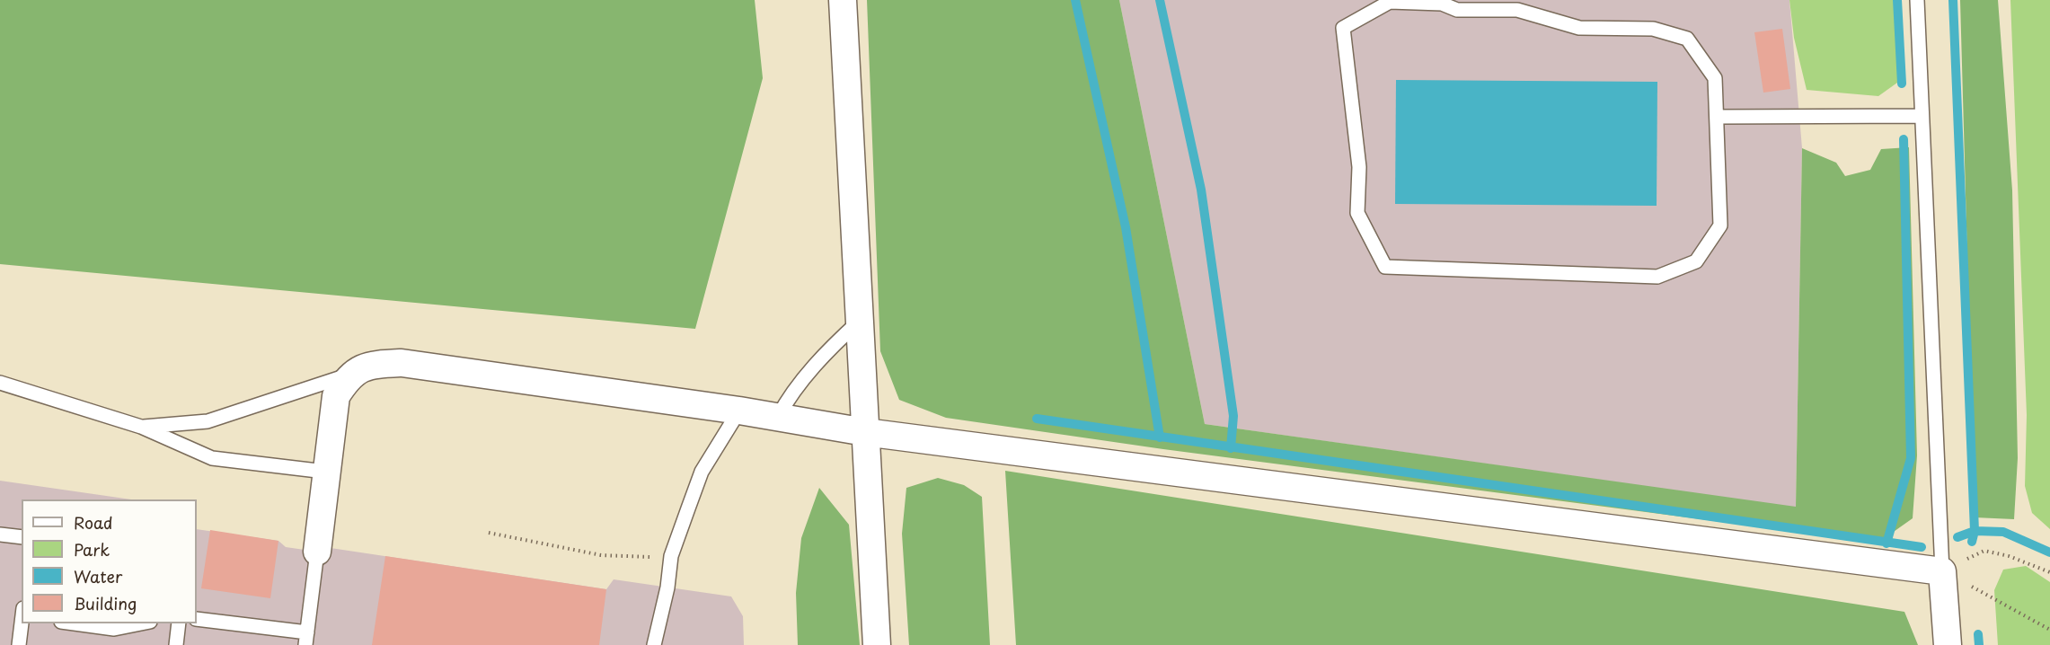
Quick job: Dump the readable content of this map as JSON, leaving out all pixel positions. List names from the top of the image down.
{
  "legend": [
    "Road",
    "Park",
    "Water",
    "Building"
  ]
}
